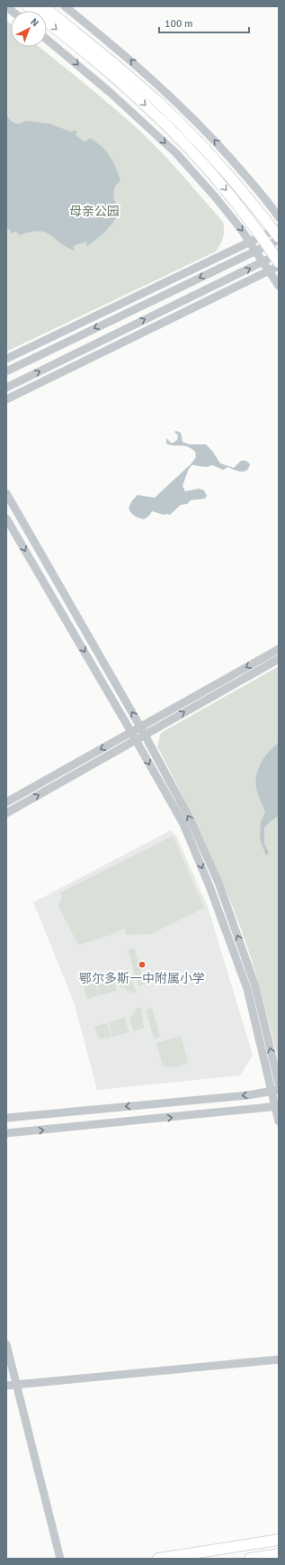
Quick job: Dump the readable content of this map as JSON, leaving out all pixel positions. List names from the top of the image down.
{
  "parks": ["母亲公园"],
  "places": ["鄂尔多斯一中附属小学"],
  "scale_bar": "100 m",
  "north": "top right"
}
